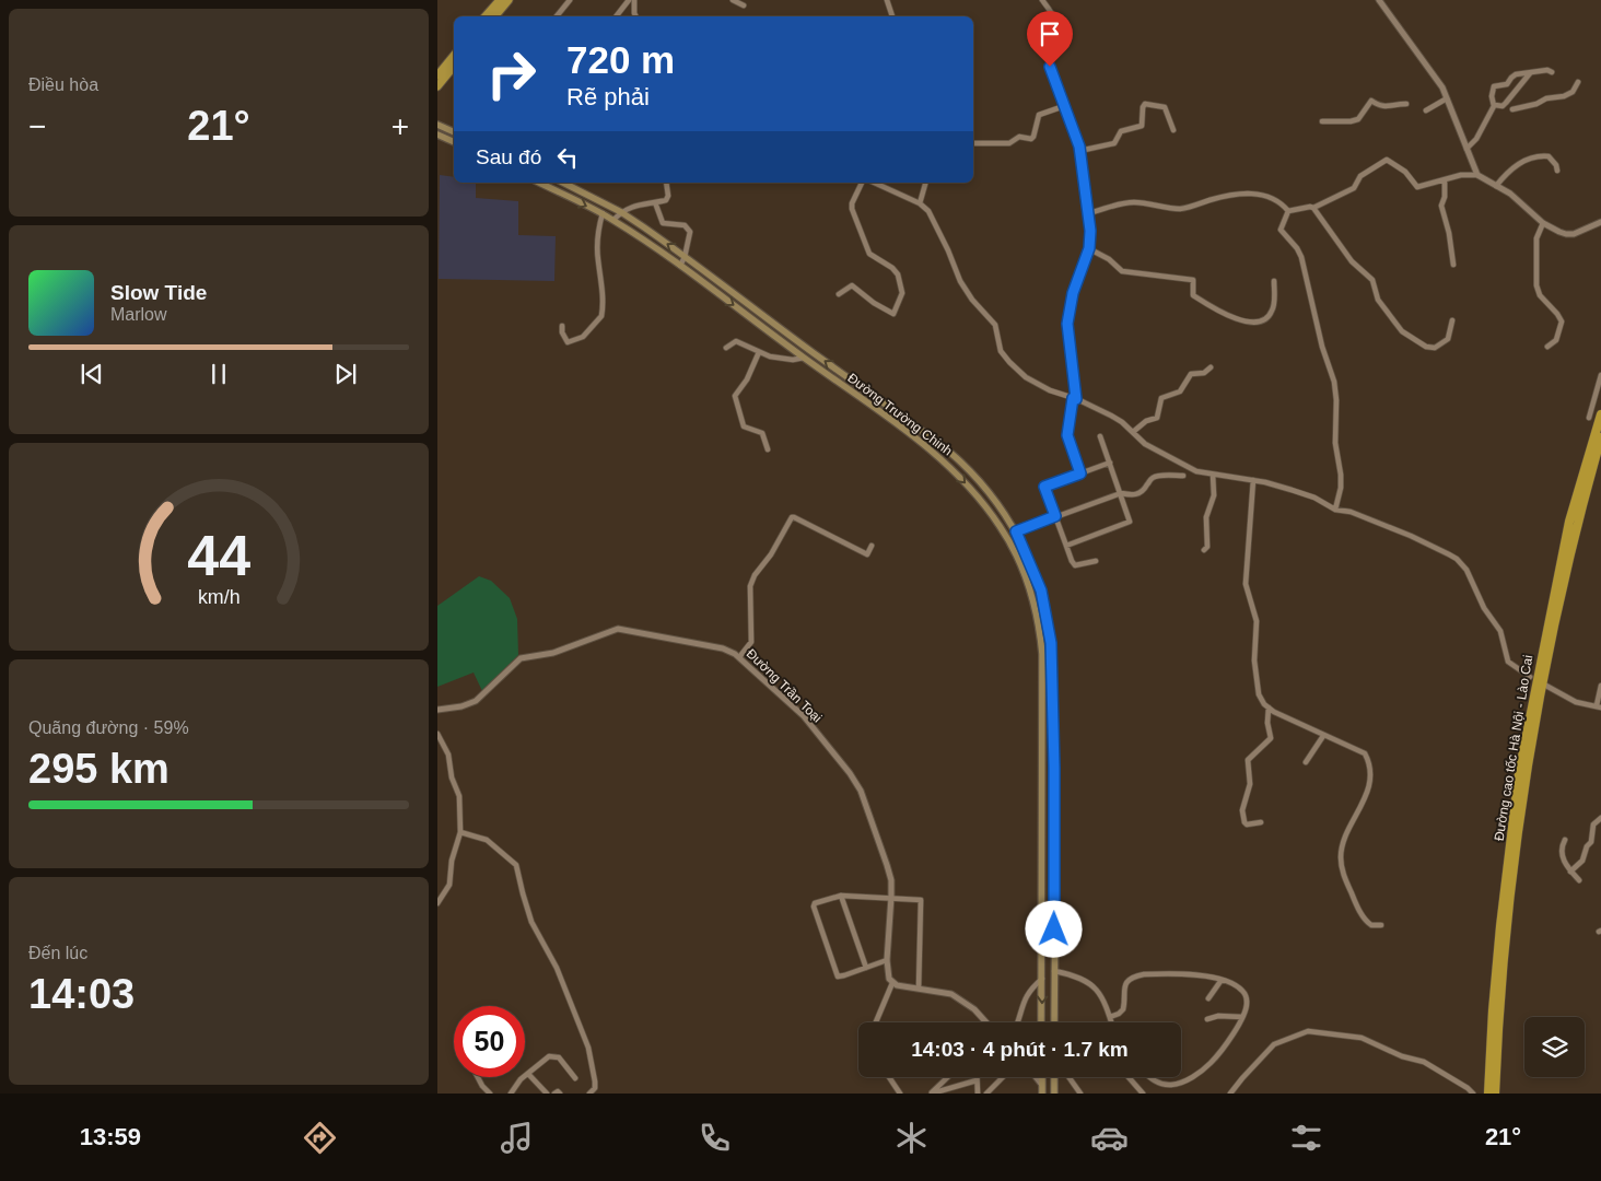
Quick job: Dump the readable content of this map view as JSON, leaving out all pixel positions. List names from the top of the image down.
{
  "streets": {
    "highway": ["Đường cao tốc Hà Nội - Lào Cai"],
    "main road": ["Đường Trường Chinh"],
    "street": ["Đường Trần Toại"]
  },
  "page": {
    "tile": [
      "Điều hòa",
      ["Quãng đường · 59%", "295 km"],
      ["Đến lúc", "14:03"]
    ],
    "turn": ["720 m", "Rẽ phải"],
    "heat": ["−", "21°", "+"],
    "then": "Sau đó",
    "song": ["Slow Tide", "Marlow"],
    "limit": "50",
    "trip": "14:03 · 4 phút · 1.7 km",
    "tabs": ["13:59", "21°"],
    "gauge": ["44", "km/h"]
  }
}
